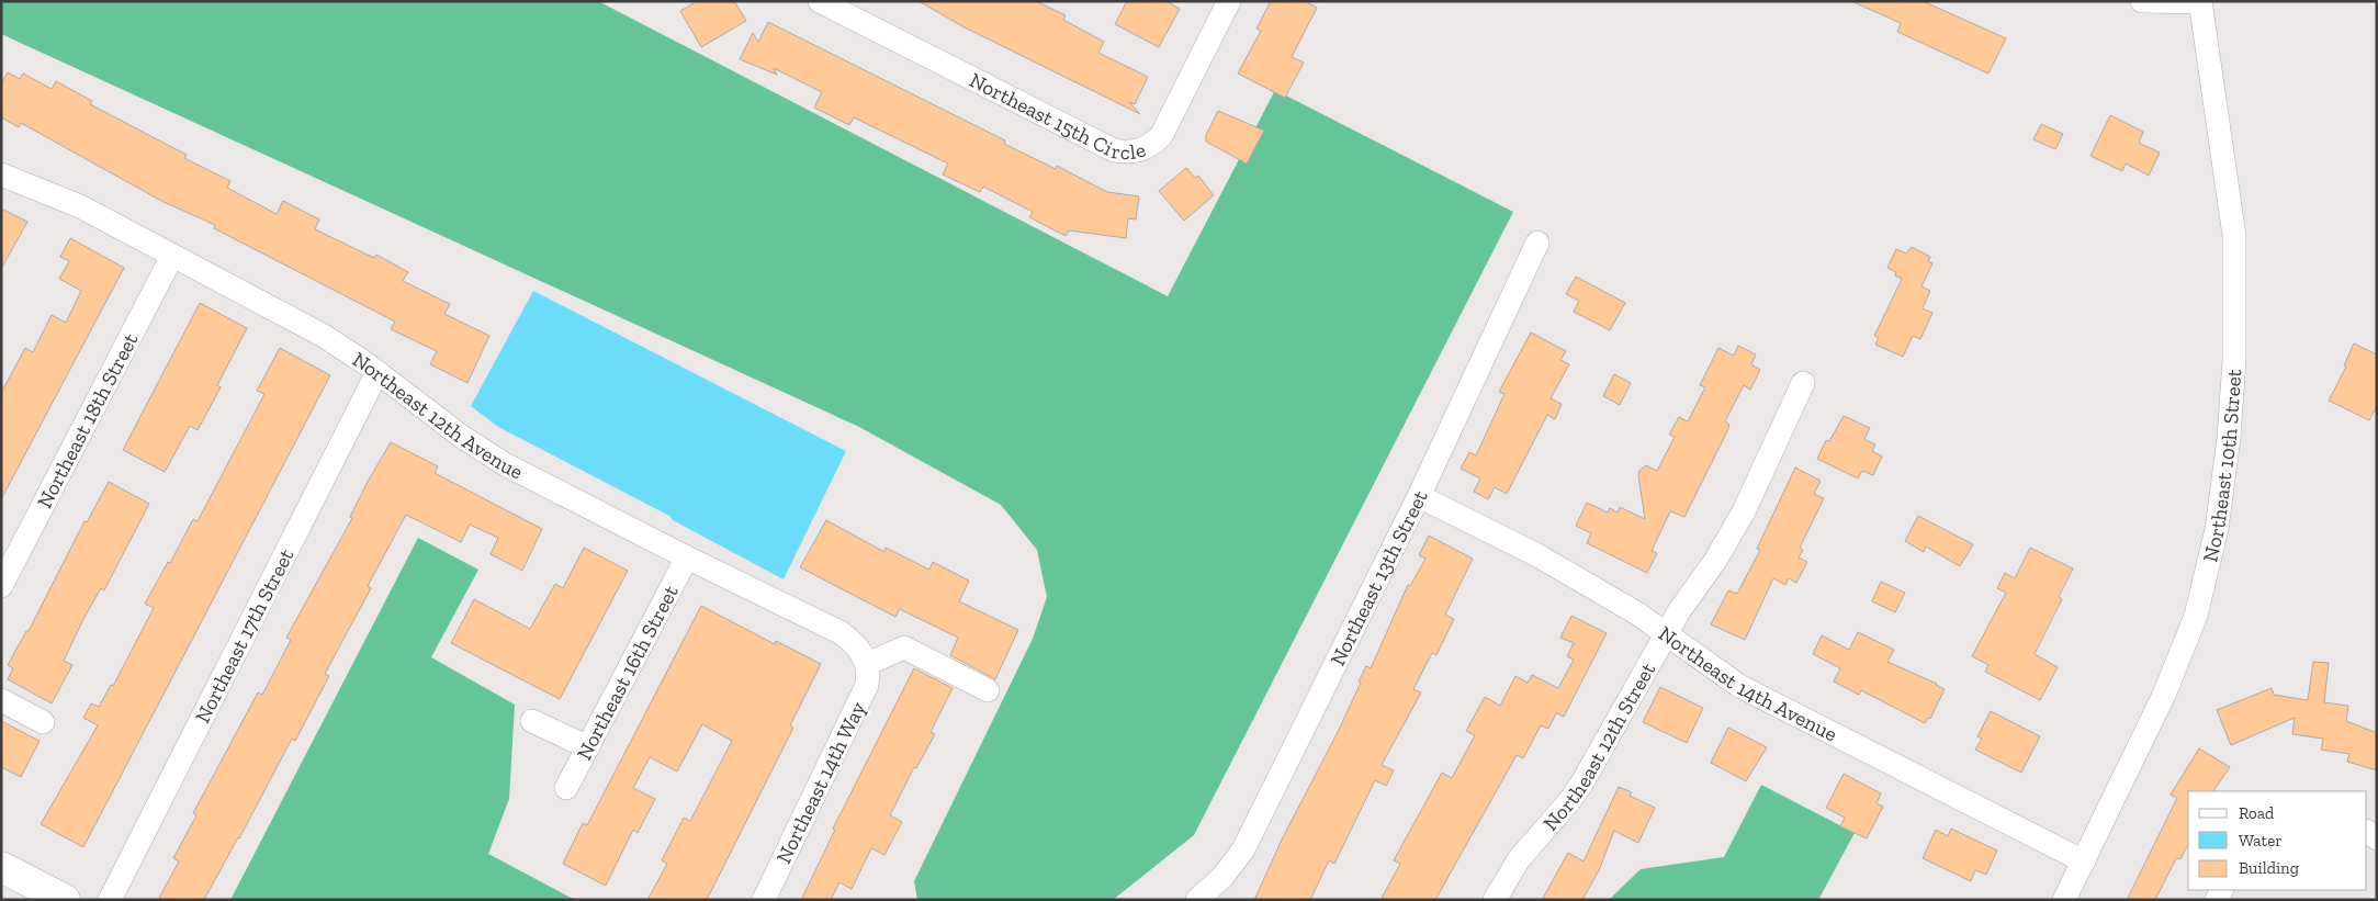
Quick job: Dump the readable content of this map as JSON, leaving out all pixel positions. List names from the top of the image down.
{
  "streets": {
    "street": [
      "Northeast 15th Circle",
      "Northeast 12th Avenue",
      "Northeast 18th Street",
      "Northeast 10th Street",
      "Northeast 13th Street",
      "Northeast 17th Street",
      "Northeast 16th Street",
      "Northeast 14th Avenue",
      "Northeast 12th Street",
      "Northeast 14th Way"
    ]
  },
  "crossings": [
    ["Northeast 12th Avenue", "Northeast 18th Street"],
    ["Northeast 12th Avenue", "Northeast 17th Street"],
    ["Northeast 12th Avenue", "Northeast 16th Street"],
    ["Northeast 12th Avenue", "Northeast 14th Way"],
    ["Northeast 10th Street", "Northeast 14th Avenue"],
    ["Northeast 13th Street", "Northeast 14th Avenue"],
    ["Northeast 14th Avenue", "Northeast 12th Street"]
  ],
  "legend": ["Road", "Water", "Building"]
}
